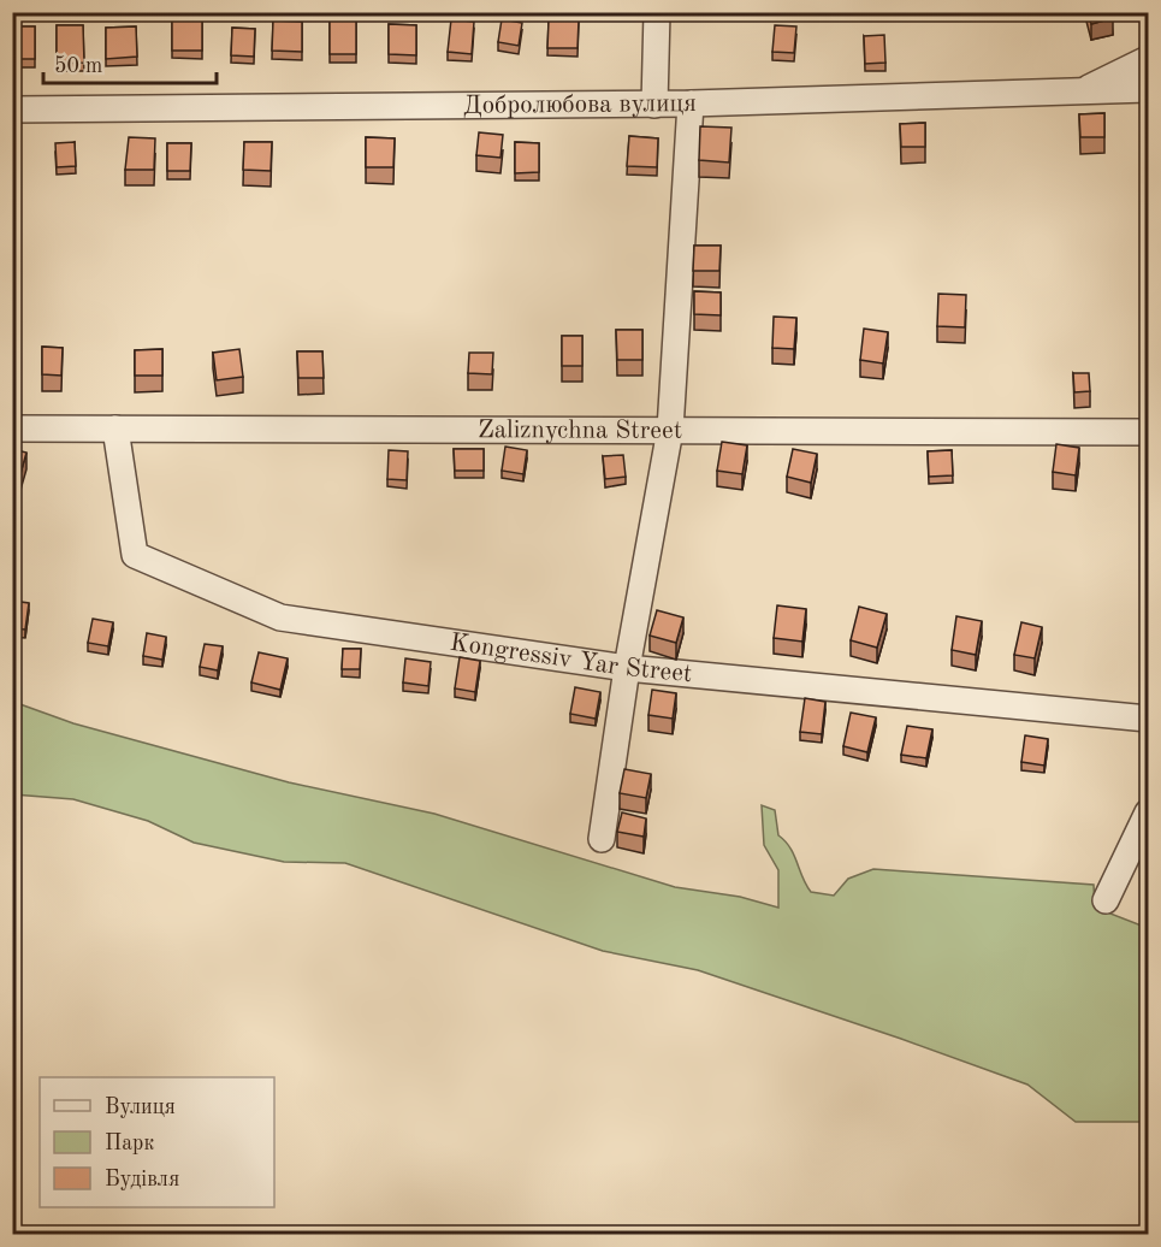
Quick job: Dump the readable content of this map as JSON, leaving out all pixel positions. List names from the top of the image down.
{
  "streets": {
    "street": ["Добролюбова вулиця", "Zaliznychna Street", "Kongressiv Yar Street"]
  },
  "crossings": [
    ["Zaliznychna Street", "Kongressiv Yar Street"]
  ],
  "legend": ["Вулиця", "Парк", "Будівля"],
  "scale_bar": "50 m"
}
